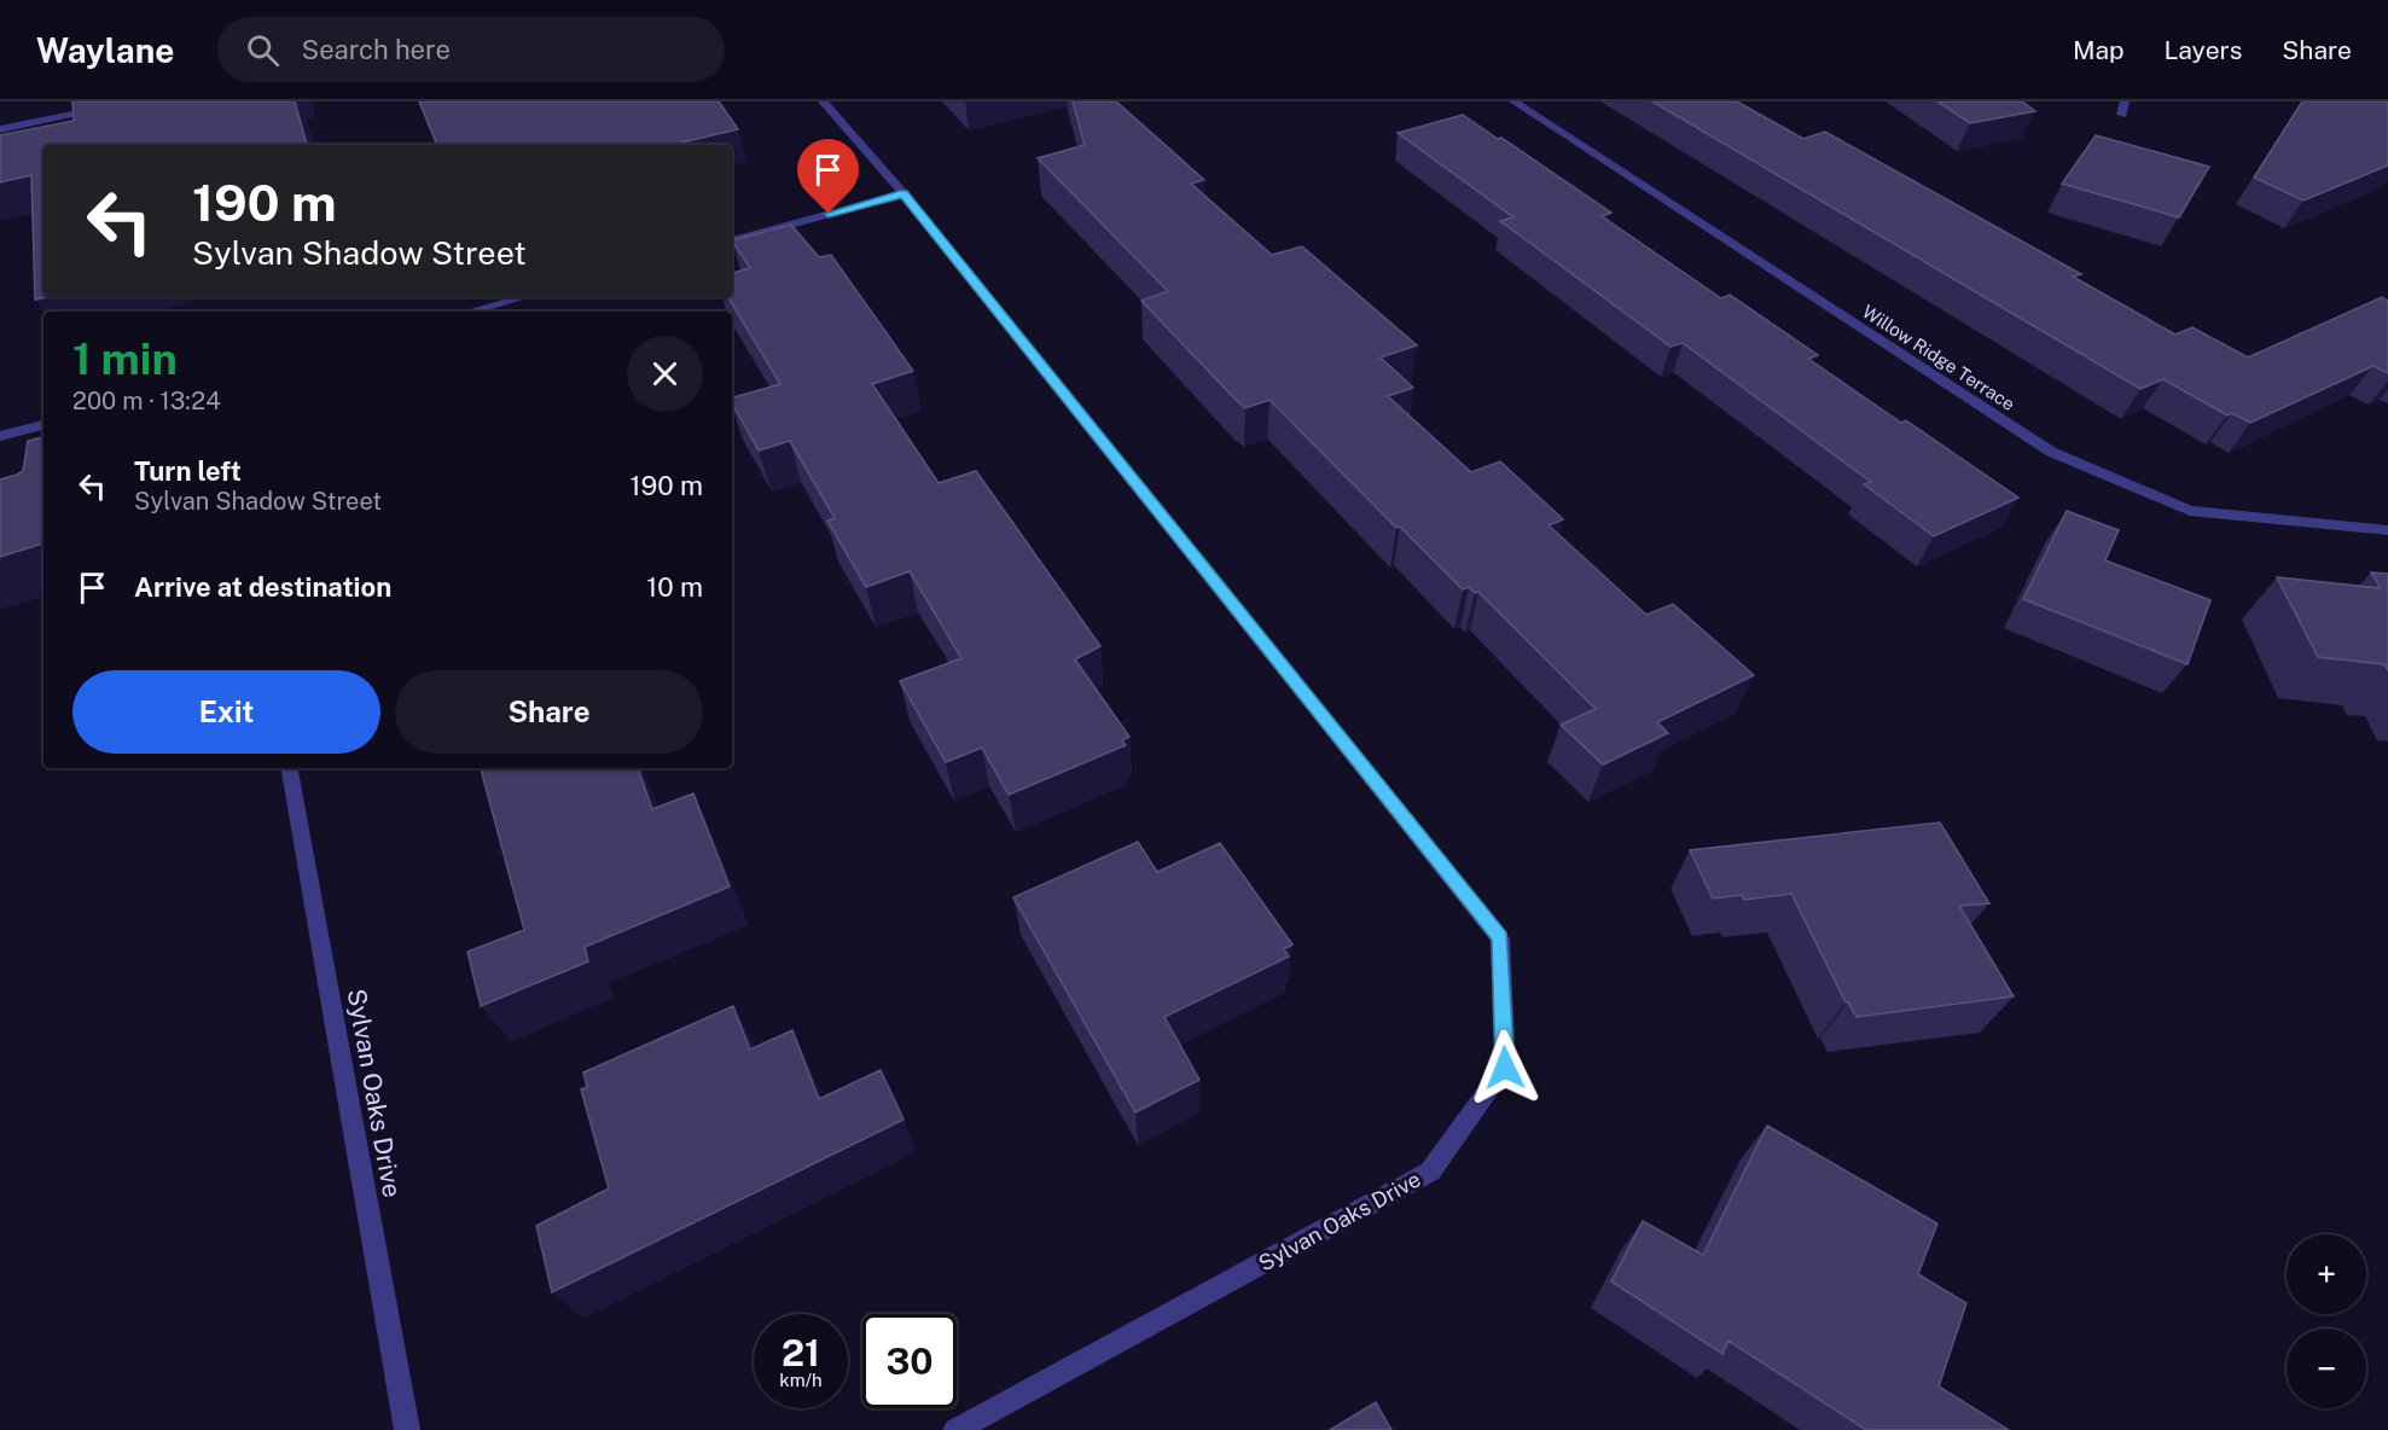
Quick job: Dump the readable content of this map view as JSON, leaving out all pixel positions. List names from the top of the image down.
{
  "streets": {
    "street": ["Willow Ridge Terrace", "Sylvan Oaks Drive"]
  },
  "page": {
    "header": "Waylane",
    "search": "Search here",
    "nav": ["Map", "Layers", "Share"],
    "turn": ["190 m", "Sylvan Shadow Street"],
    "heading": ["1 min", "200 m · 13:24"],
    "list": [
      {
        "name": "Turn left",
        "note": "Sylvan Shadow Street",
        "value": "190 m"
      },
      {
        "name": "Arrive at destination",
        "value": "10 m"
      }
    ],
    "buttons": ["Exit", "Share"],
    "map_buttons": ["+", "−"],
    "speed": "21 km/h",
    "limit": "30"
  }
}
